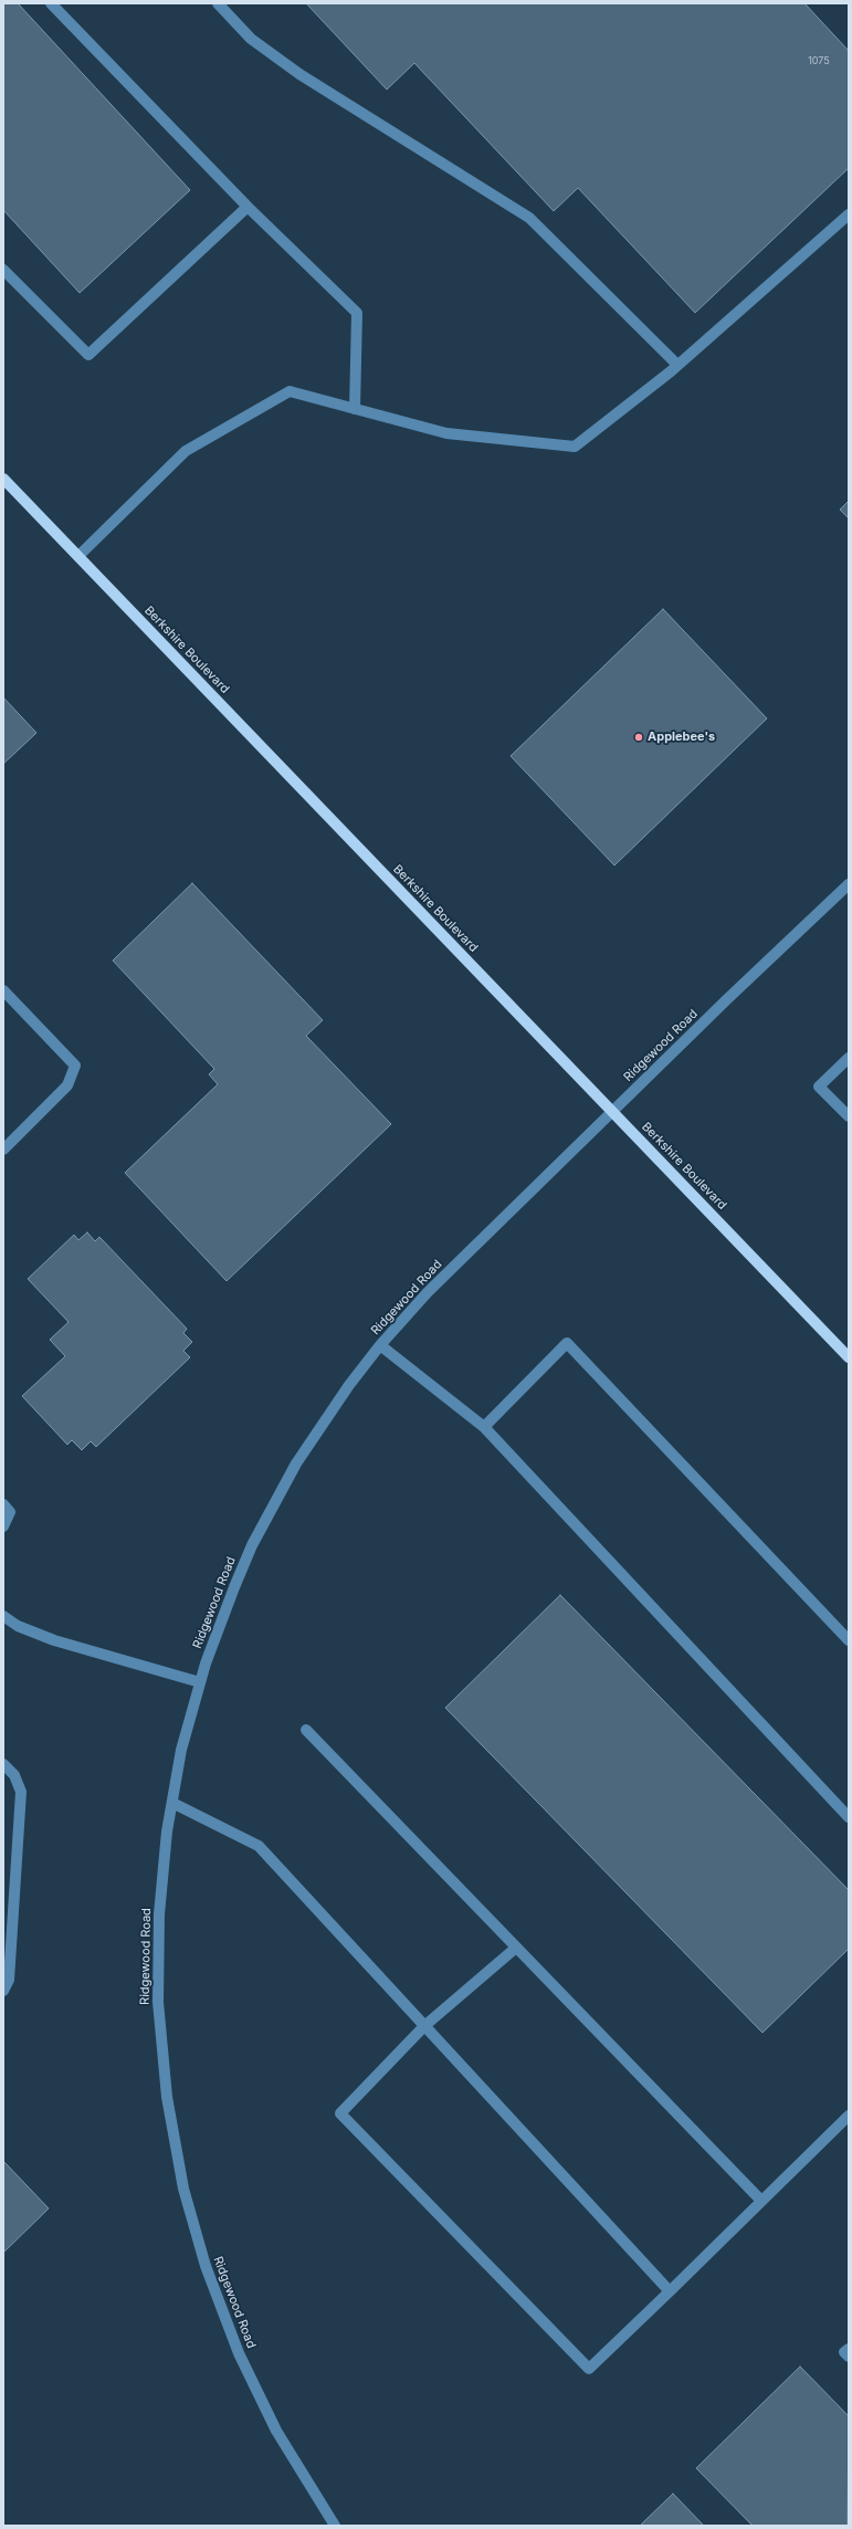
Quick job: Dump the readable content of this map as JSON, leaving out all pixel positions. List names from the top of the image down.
{
  "streets": {
    "main road": ["Berkshire Boulevard"],
    "street": ["Ridgewood Road"]
  },
  "crossings": [
    ["Berkshire Boulevard", "Ridgewood Road"]
  ],
  "places": ["Applebee's"],
  "house_numbers": ["1075"]
}
